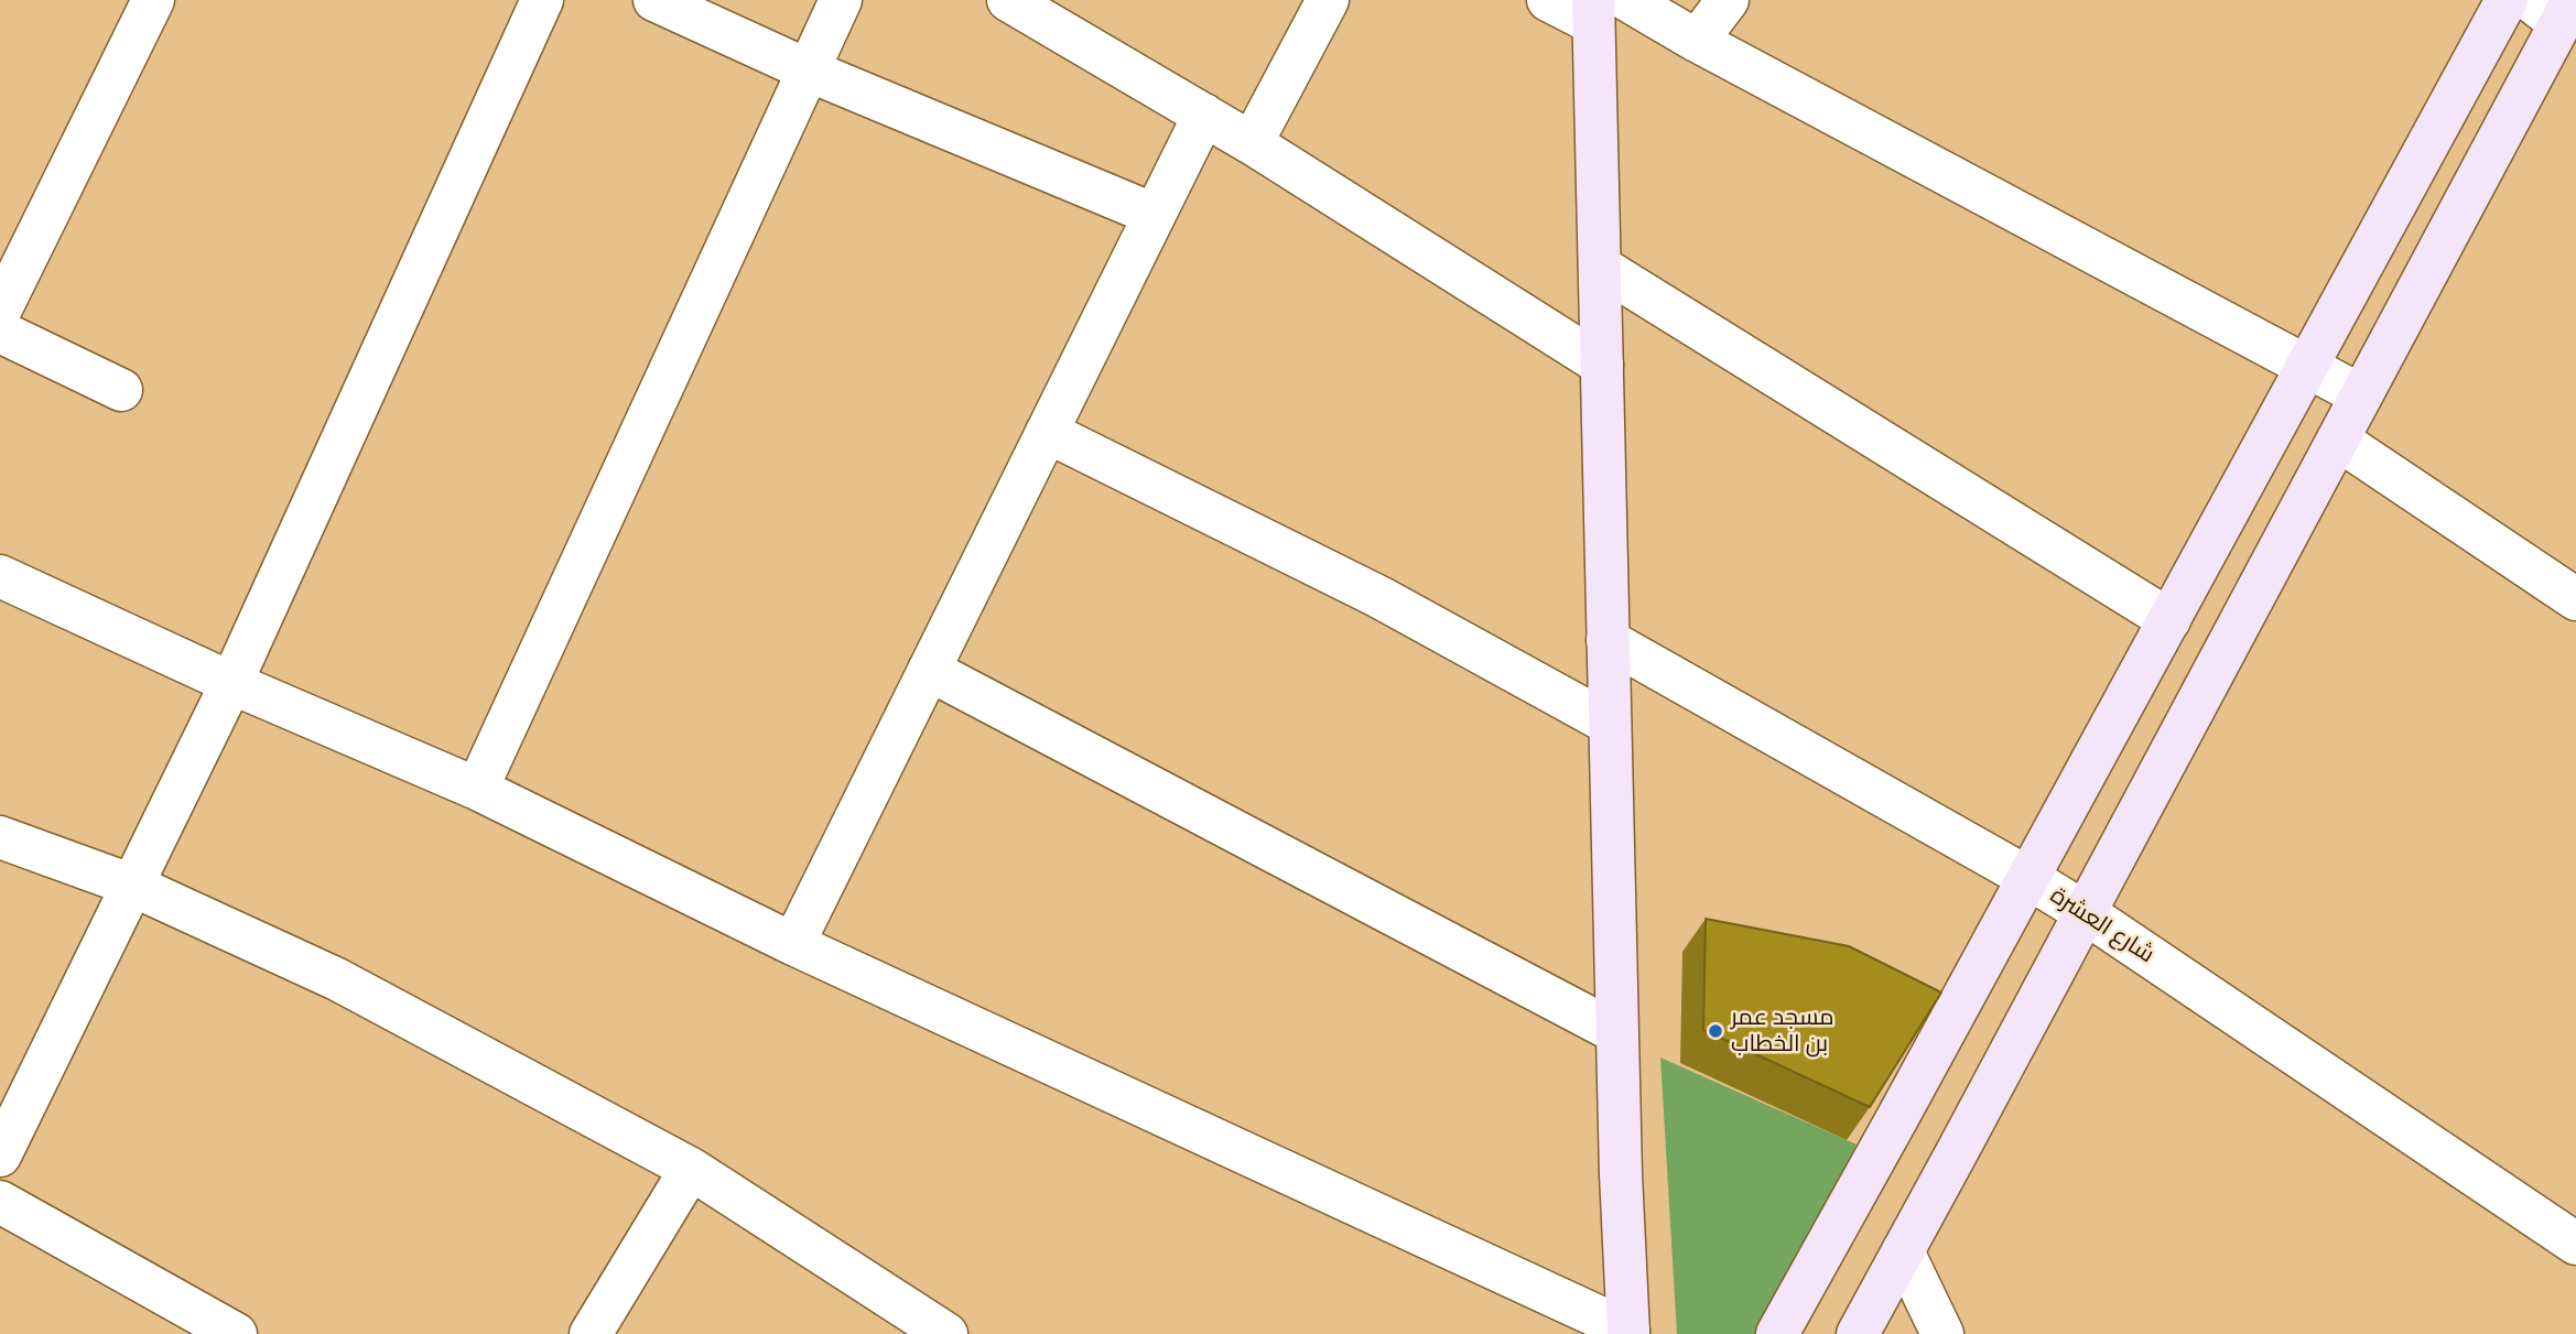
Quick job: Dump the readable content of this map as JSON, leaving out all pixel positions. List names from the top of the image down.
{
  "streets": {
    "street": ["شارع العشرة"]
  },
  "places": ["مسجد عمر بن الخطاب"]
}
